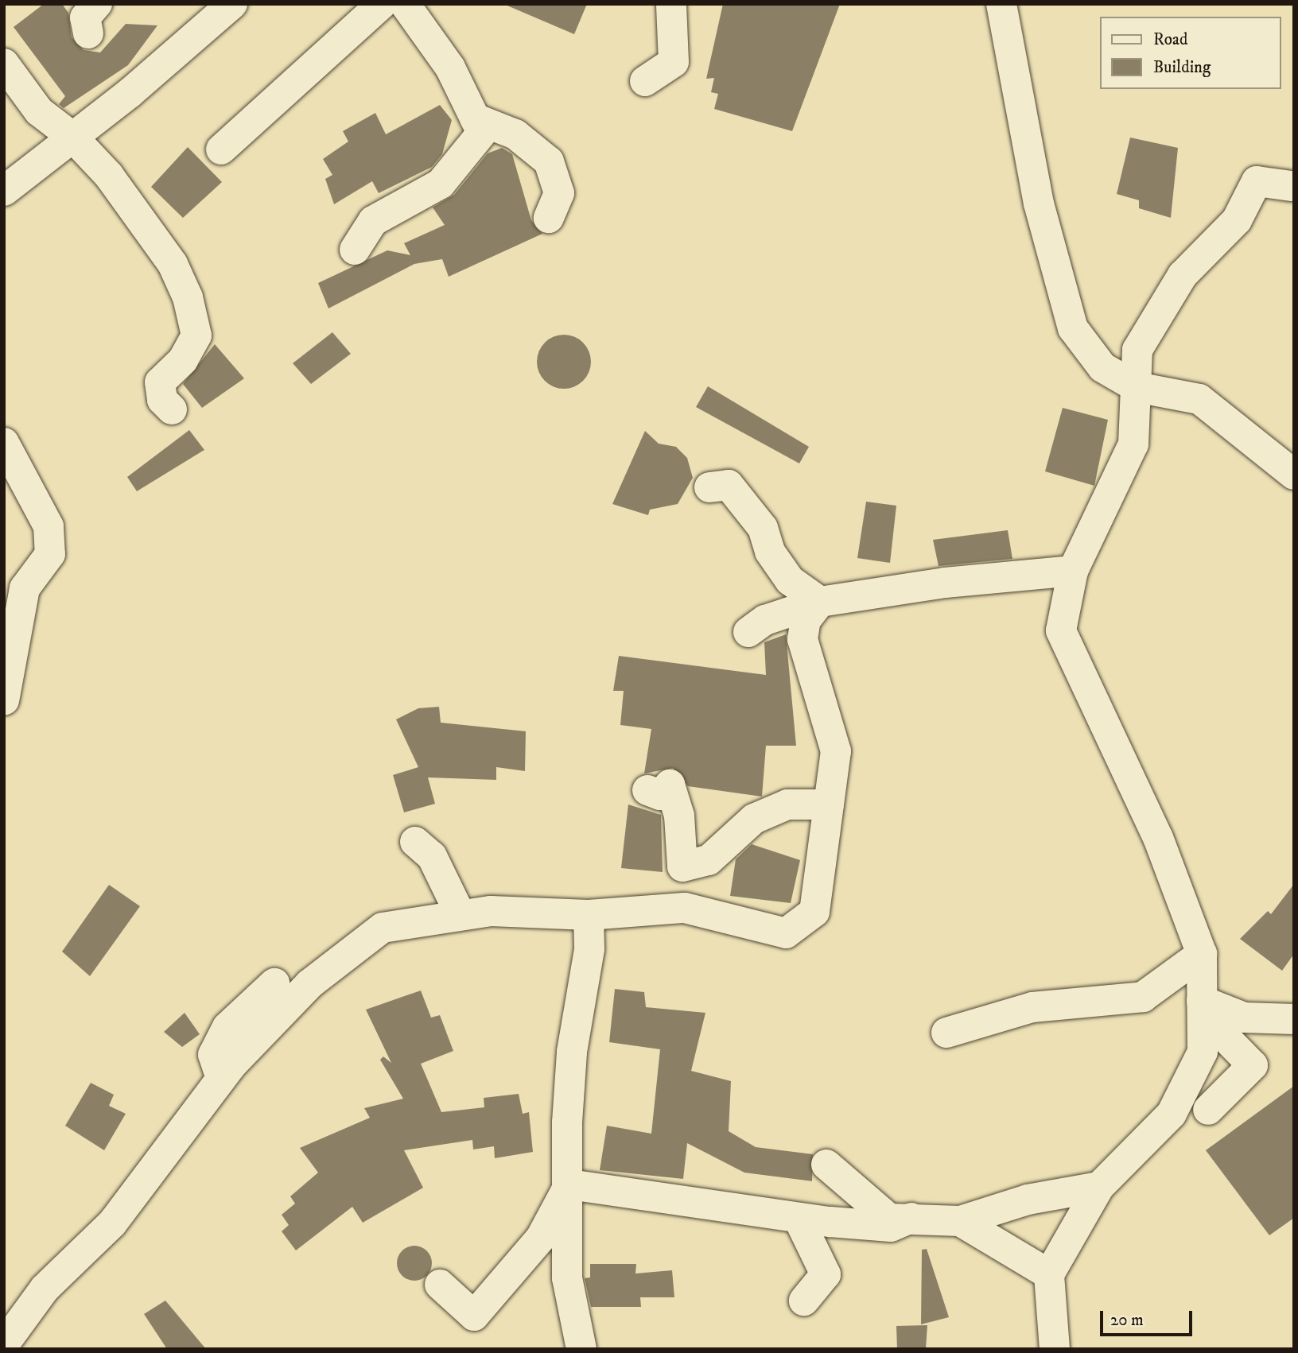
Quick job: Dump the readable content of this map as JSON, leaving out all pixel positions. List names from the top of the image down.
{
  "legend": ["Road", "Building"],
  "scale_bar": "20 m"
}
